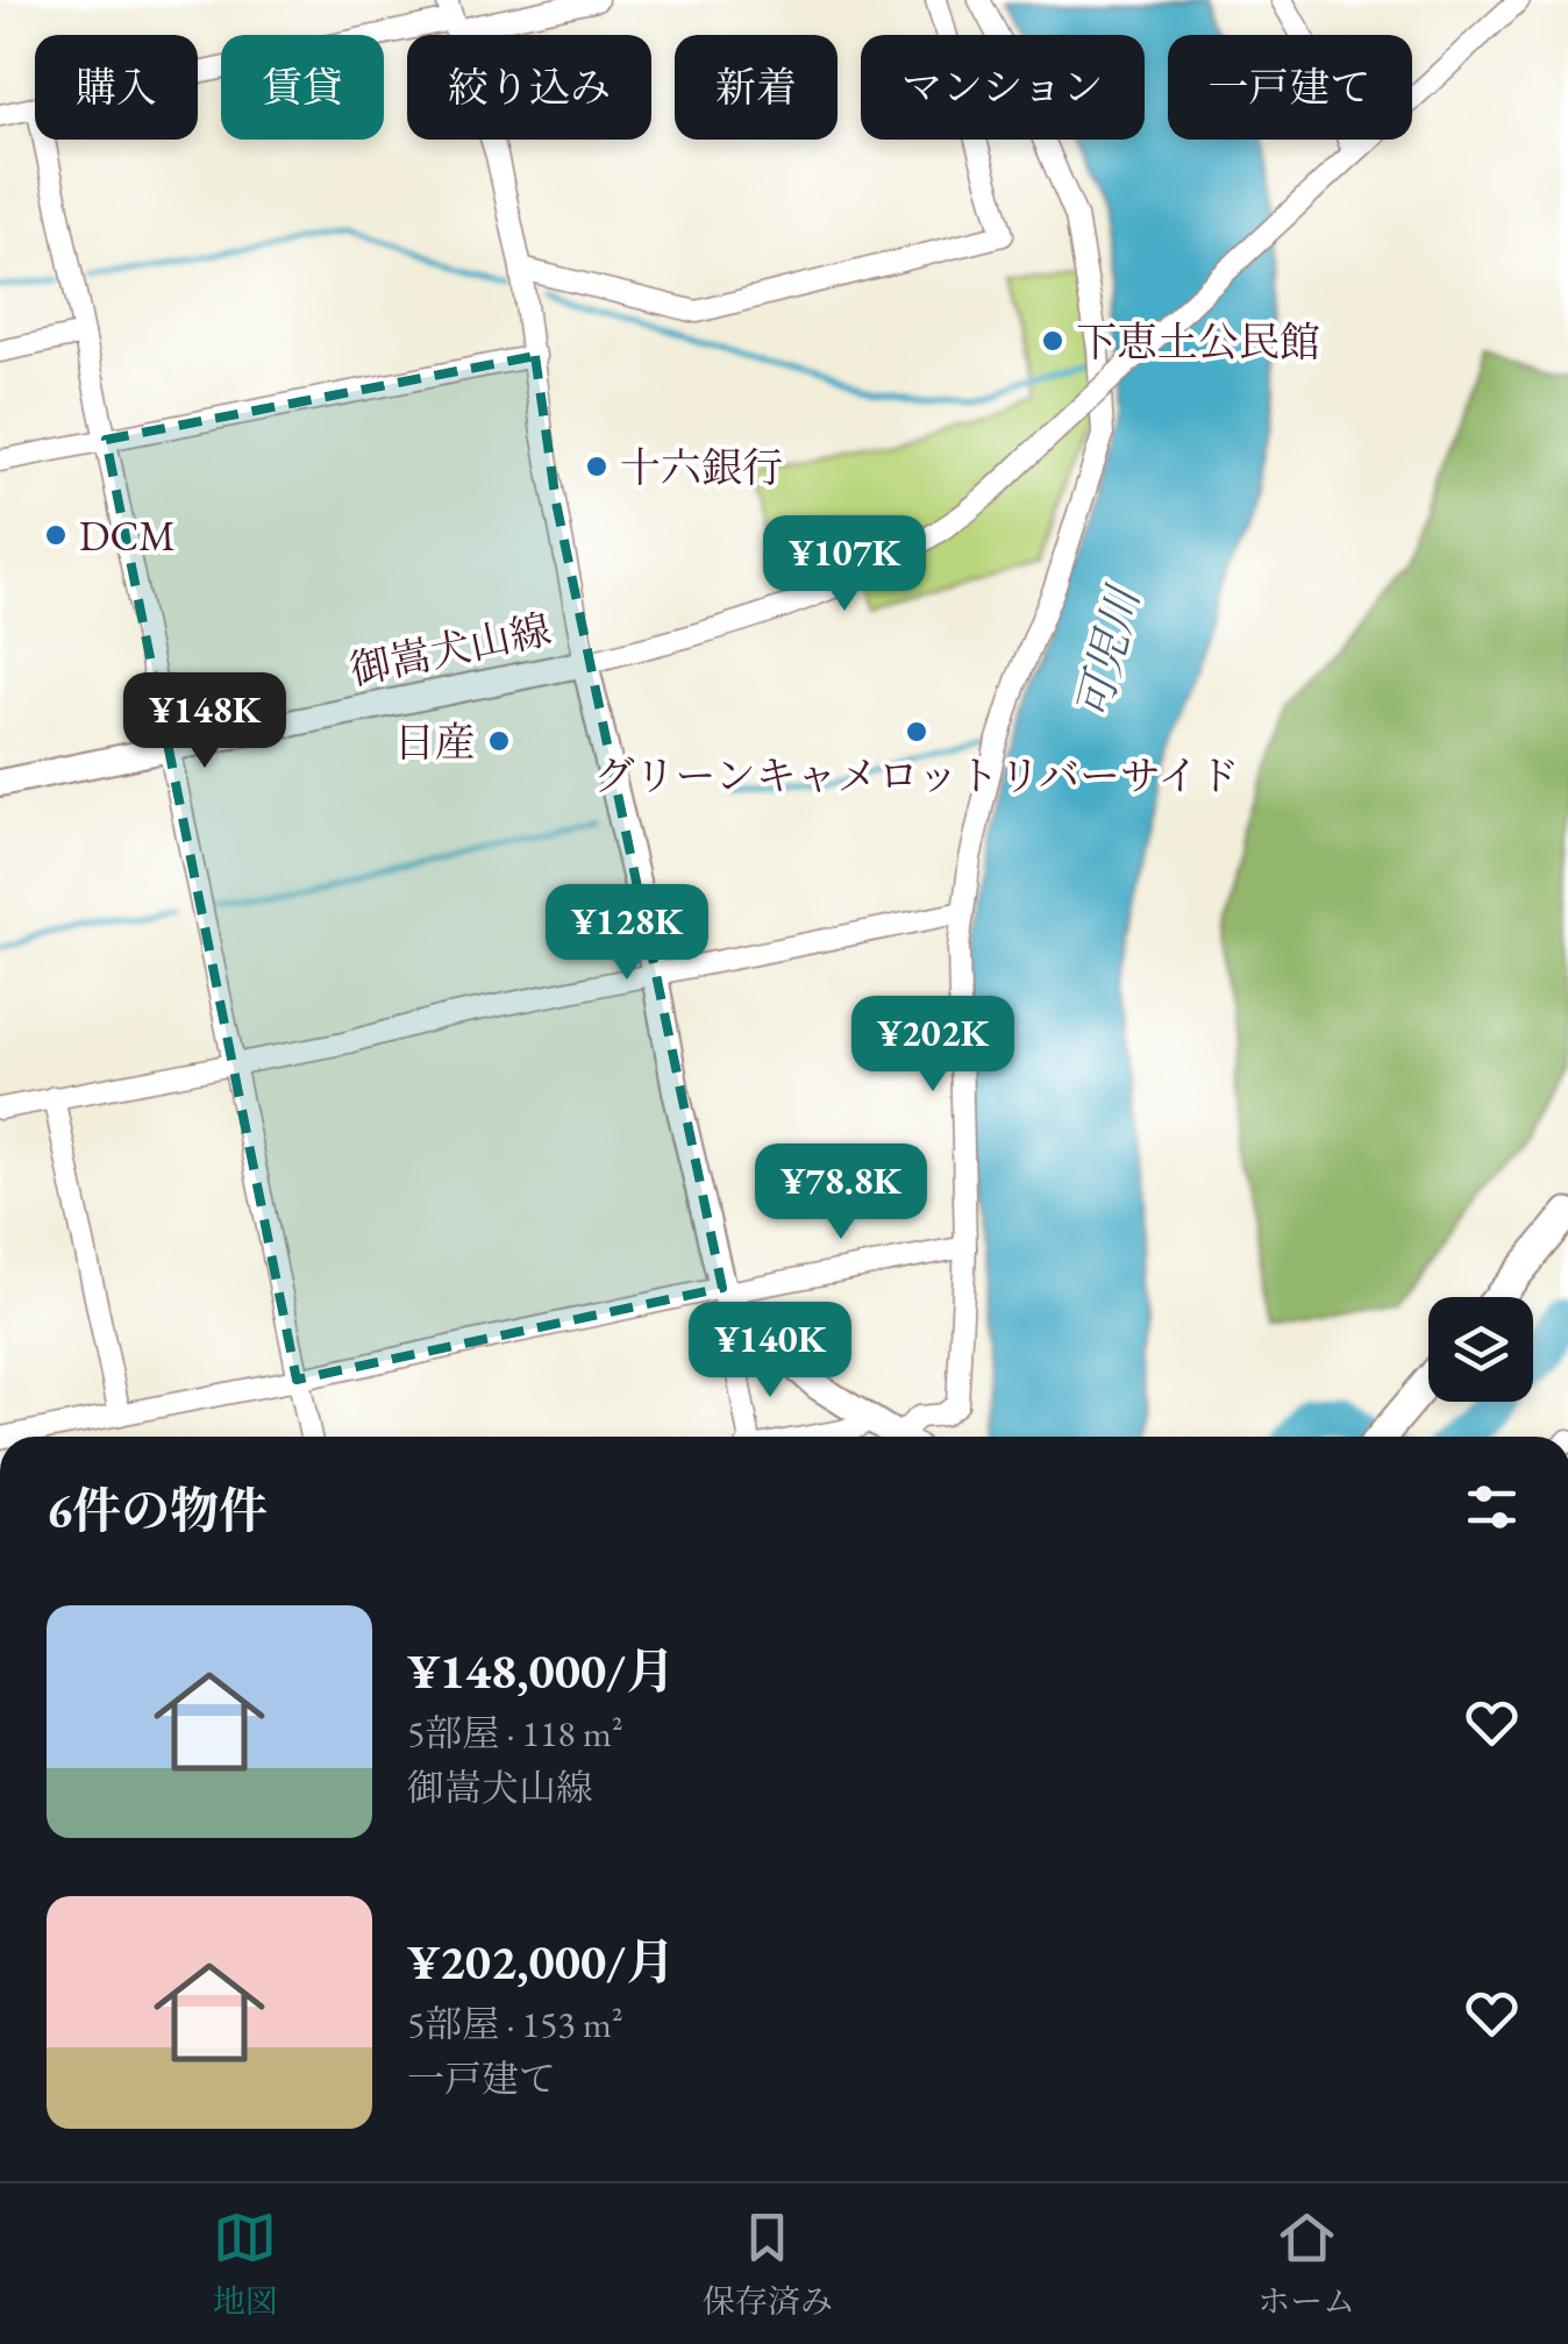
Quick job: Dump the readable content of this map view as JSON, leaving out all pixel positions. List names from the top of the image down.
{
  "streets": {
    "main road": ["御嵩犬山線"]
  },
  "water": ["可児川"],
  "places": [
    "下恵土公民館",
    "十六銀行",
    "DCM",
    "グリーンキャメロットリバーサイド",
    "日産"
  ],
  "page": {
    "chip": [
      "購入",
      "賃貸",
      "絞り込み",
      "新着",
      "マンション",
      "一戸建て"
    ],
    "price": [
      "¥107K",
      "¥148K",
      "¥128K",
      "¥202K",
      "¥78.8K",
      "¥140K"
    ],
    "heading": "6件の物件",
    "list": [
      {
        "name": "¥148,000/月",
        "note": "5部屋 · 118 m² · 御嵩犬山線"
      },
      {
        "name": "¥202,000/月",
        "note": "5部屋 · 153 m² · 一戸建て"
      }
    ],
    "tabs": ["地図", "保存済み", "ホーム"]
  }
}
